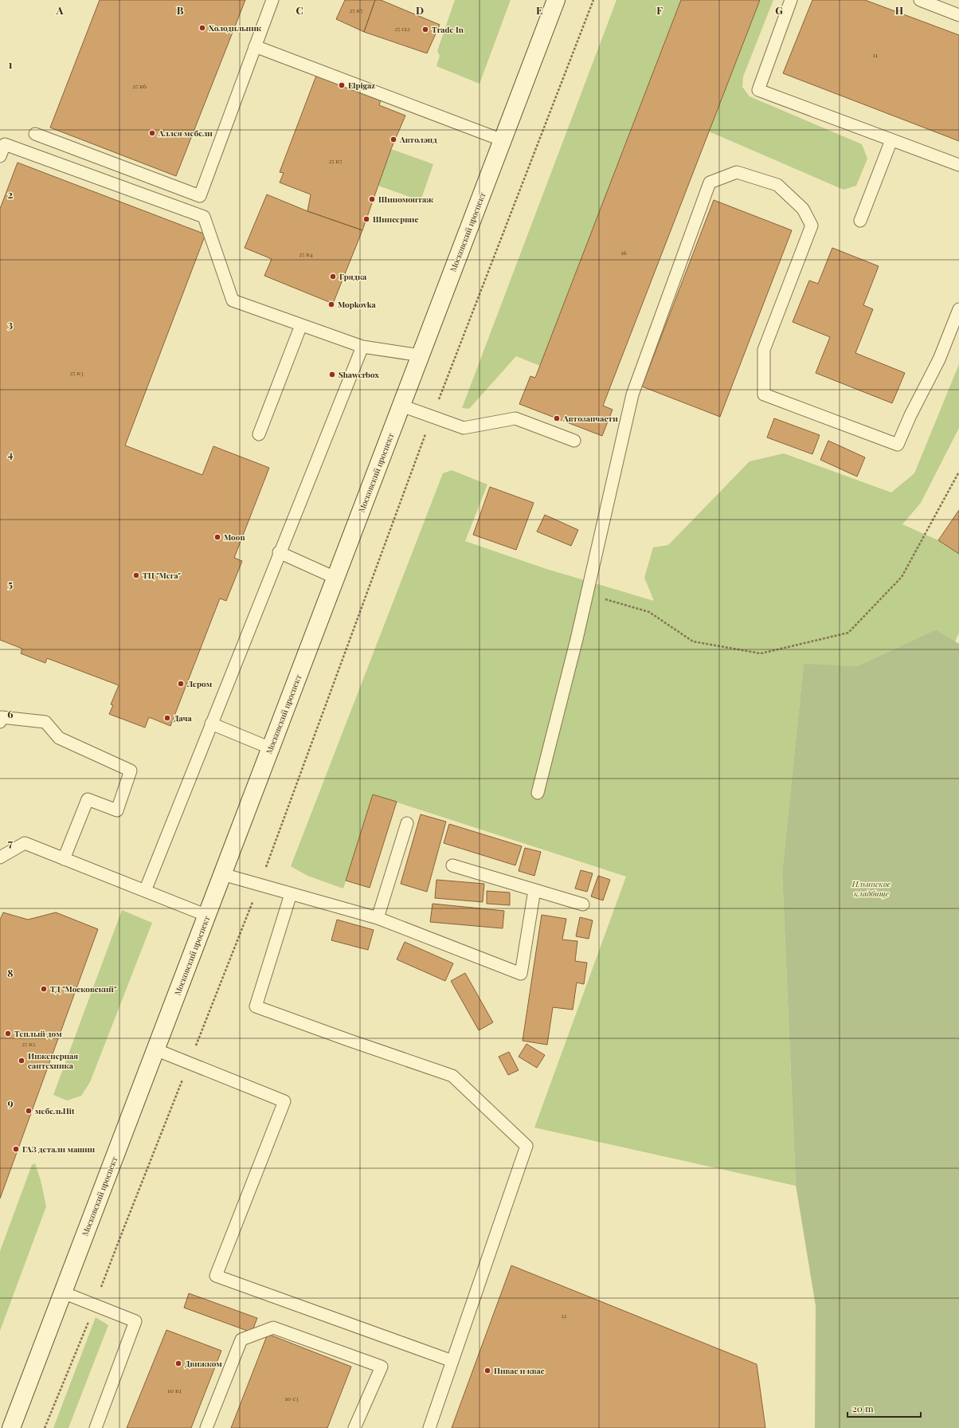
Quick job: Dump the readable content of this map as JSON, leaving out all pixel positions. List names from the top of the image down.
{
  "streets": {
    "main road": ["Московский проспект"]
  },
  "parks": ["Ильинское кладбище"],
  "places": [
    "Холодильник",
    "Trade In",
    "Elpigaz",
    "Аллея мебели",
    "Автолэнд",
    "Шиномонтаж",
    "Шинсервис",
    "Грядка",
    "Mopkovka",
    "Shawerbox",
    "Автозапчасти",
    "Moon",
    "ТЦ \"Мега\"",
    "Лером",
    "Дача",
    "ТД \"Московский\"",
    "Теплый дом",
    "Инженерная сантехника",
    "мебельHit",
    "ГАЗ детали машин",
    "Движком",
    "Пивас и квас"
  ],
  "house_numbers": [
    "25 к5",
    "25 с12",
    "11",
    "25 к6",
    "25 к5",
    "16",
    "25 к4",
    "25 к3",
    "25 к2",
    "12",
    "10 к1",
    "10 с3"
  ],
  "scale_bar": "20 m",
  "grid": {
    "columns": [
      "A",
      "B",
      "C",
      "D",
      "E",
      "F",
      "G",
      "H"
    ],
    "rows": [
      "1",
      "2",
      "3",
      "4",
      "5",
      "6",
      "7",
      "8",
      "9"
    ]
  }
}
